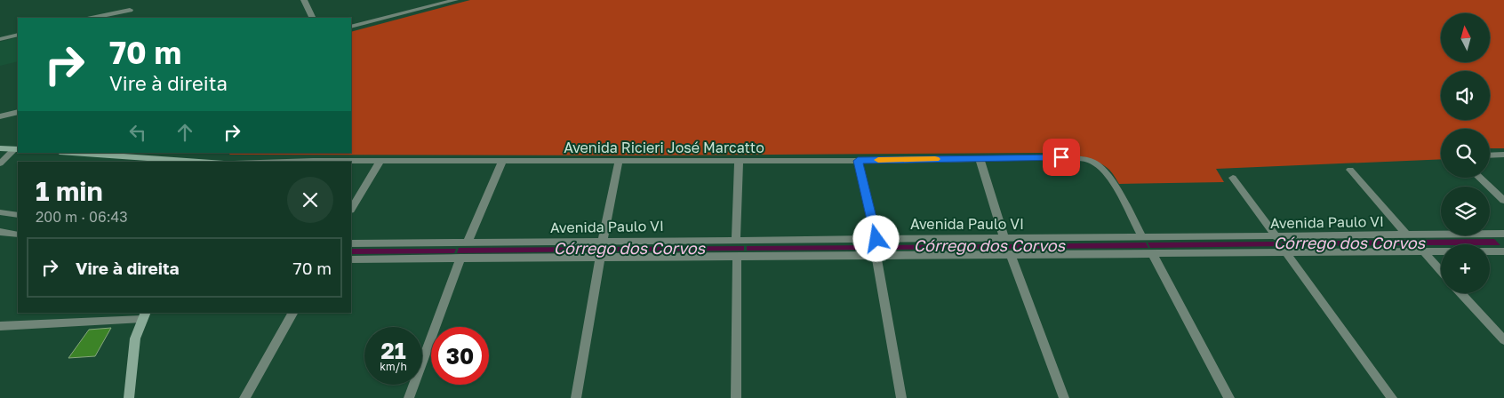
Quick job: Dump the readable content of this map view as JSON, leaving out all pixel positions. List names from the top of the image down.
{
  "streets": {
    "street": ["Avenida Ricieri José Marcatto", "Avenida Paulo VI"]
  },
  "crossings": [
    ["Avenida Ricieri José Marcatto", "Avenida Paulo VI"]
  ],
  "water": ["Córrego dos Corvos"],
  "north": "top",
  "page": {
    "map_buttons": "+",
    "turn": ["70 m", "Vire à direita"],
    "heading": ["1 min", "200 m · 06:43"],
    "list": [
      {
        "name": "Vire à direita",
        "value": "70 m"
      }
    ],
    "speed": "21 km/h",
    "limit": "30"
  }
}
